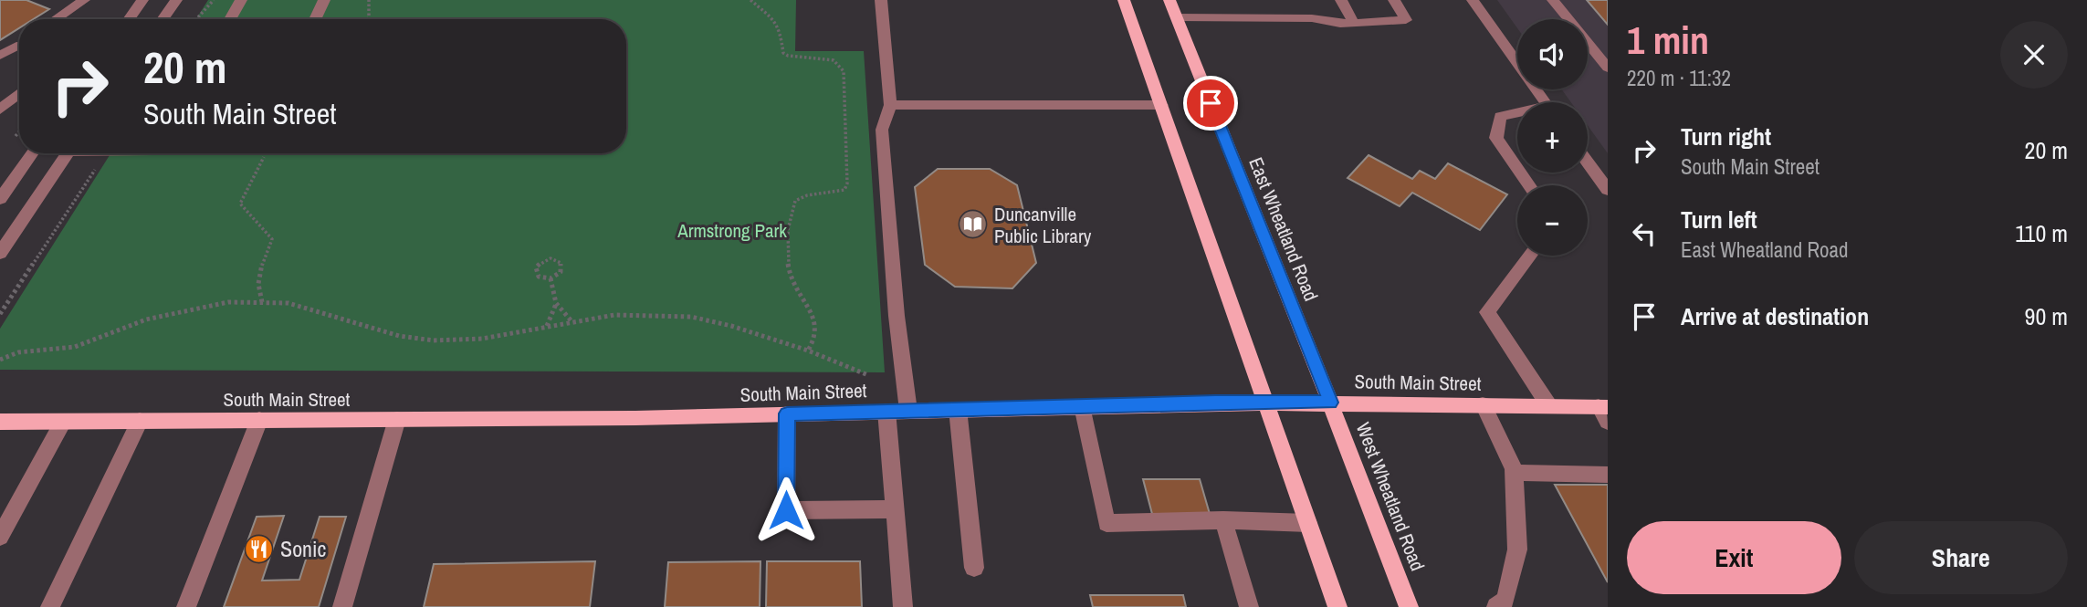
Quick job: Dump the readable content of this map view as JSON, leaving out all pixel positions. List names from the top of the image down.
{
  "streets": {
    "main road": ["East Wheatland Road", "South Main Street", "West Wheatland Road"]
  },
  "crossings": [
    ["East Wheatland Road", "South Main Street"],
    ["East Wheatland Road", "West Wheatland Road"],
    ["South Main Street", "West Wheatland Road"]
  ],
  "parks": ["Armstrong Park"],
  "places": {
    "library": ["Duncanville Public Library"],
    "restaurant": ["Sonic"]
  },
  "page": {
    "heading": ["1 min", "220 m · 11:32"],
    "map_buttons": ["+", "−"],
    "turn": ["20 m", "South Main Street"],
    "list": [
      {
        "name": "Turn right",
        "note": "South Main Street",
        "value": "20 m"
      },
      {
        "name": "Turn left",
        "note": "East Wheatland Road",
        "value": "110 m"
      },
      {
        "name": "Arrive at destination",
        "value": "90 m"
      }
    ],
    "buttons": ["Exit", "Share"]
  }
}
